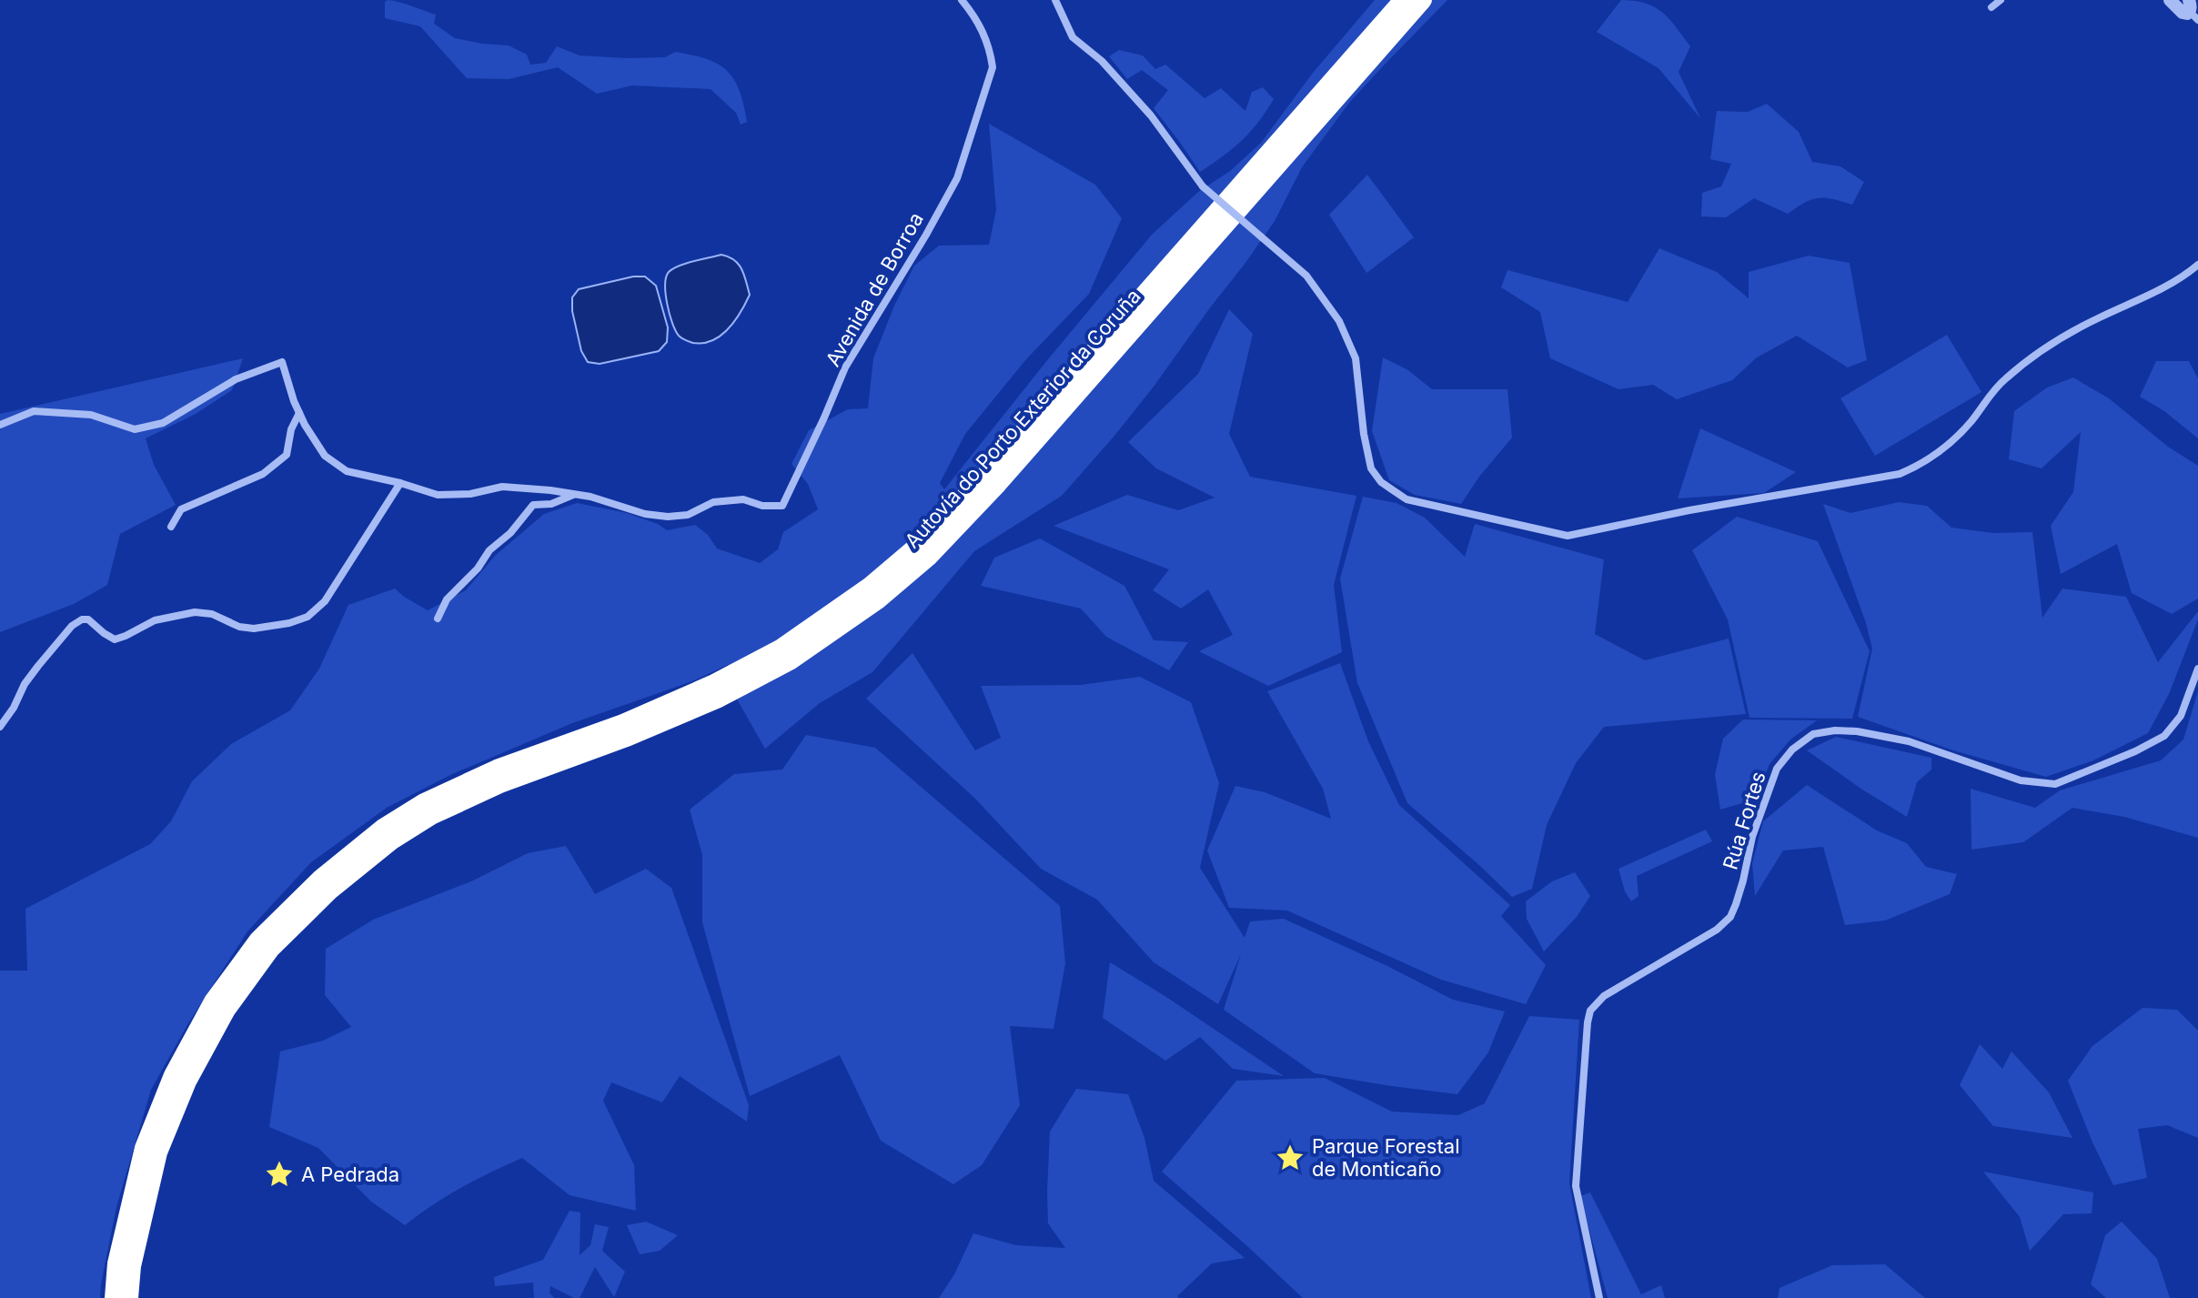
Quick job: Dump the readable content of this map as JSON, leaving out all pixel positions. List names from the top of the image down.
{
  "streets": {
    "highway": ["Autovía do Porto Exterior da Coruña"],
    "street": ["Avenida de Borroa", "Rúa Fortes"]
  },
  "places": {
    "place": ["Parque Forestal de Monticaño", "A Pedrada"]
  }
}
